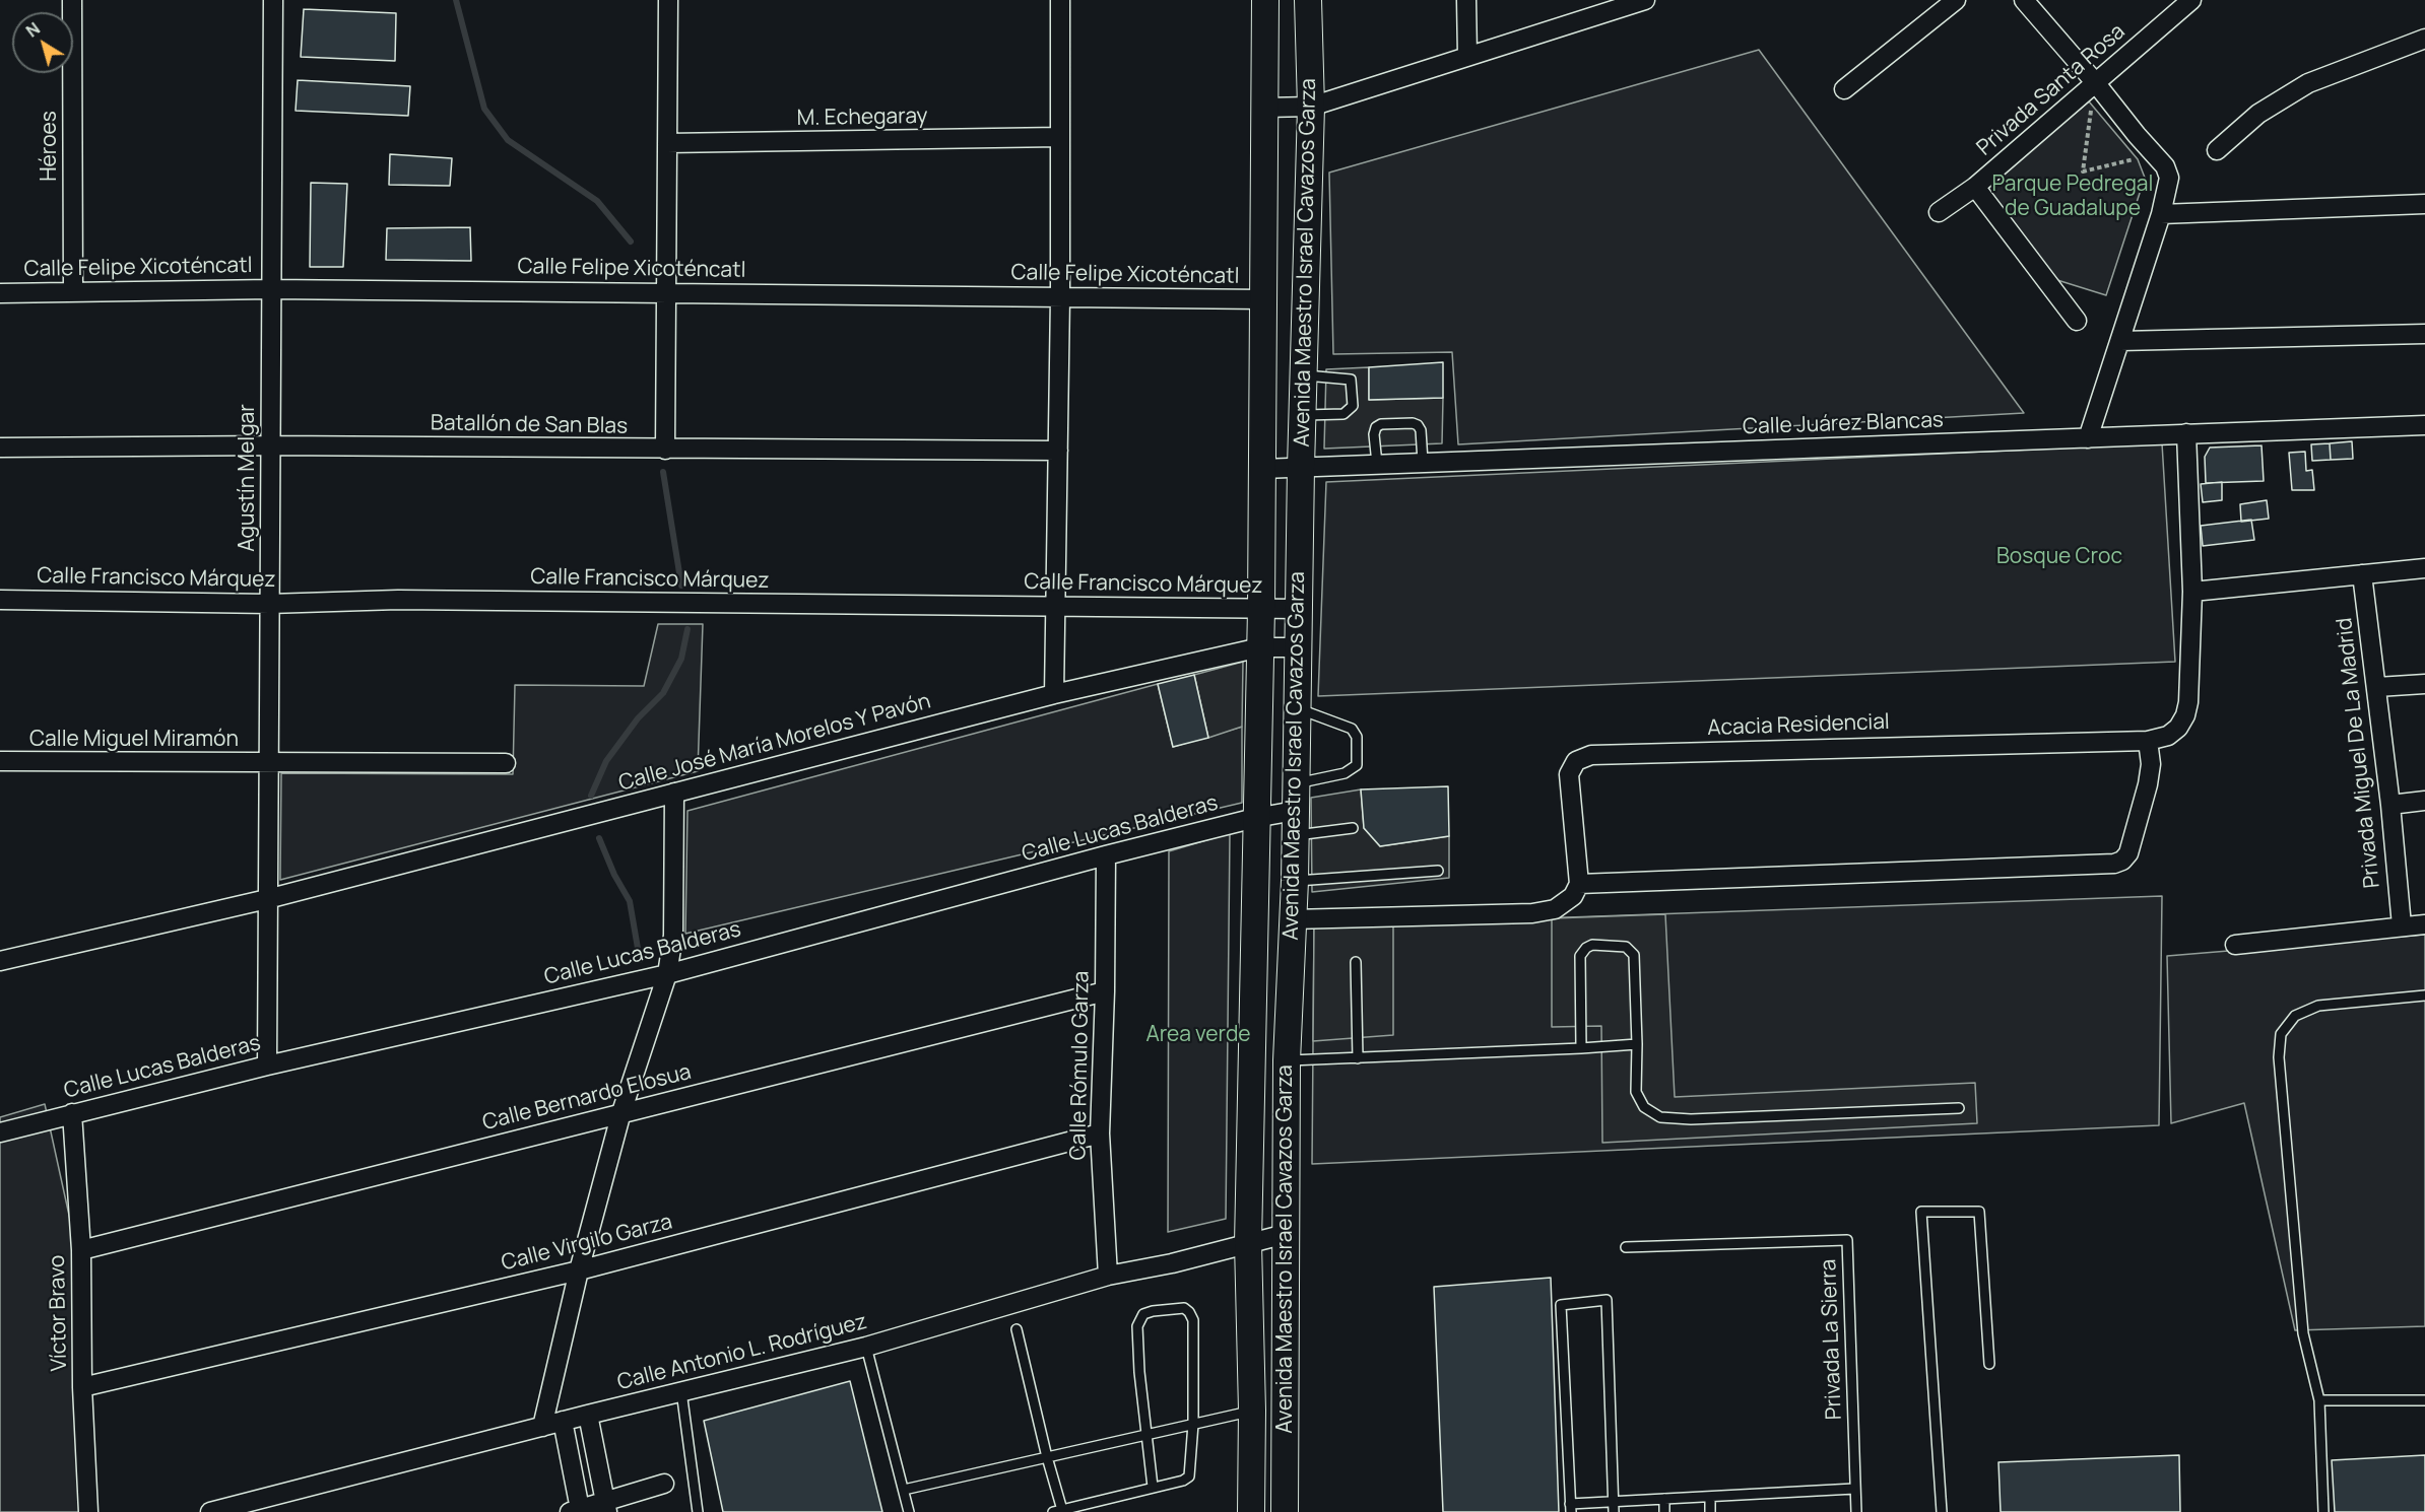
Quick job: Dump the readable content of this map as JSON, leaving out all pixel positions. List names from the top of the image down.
{
  "streets": {
    "main road": ["Avenida Maestro Israel Cavazos Garza"],
    "street": [
      "Privada Santa Rosa",
      "M. Echegaray",
      "Héroes",
      "Calle Felipe Xicoténcatl",
      "Calle Juárez Blancas",
      "Batallón de San Blas",
      "Agustín Melgar",
      "Calle Francisco Márquez",
      "Acacia Residencial",
      "Calle Miguel Miramón",
      "Calle José María Morelos Y Pavón",
      "Privada Miguel De La Madrid",
      "Calle Lucas Balderas",
      "Calle Rómulo Garza",
      "Calle Bernardo Elosua",
      "Calle Virgilo Garza",
      "Víctor Bravo",
      "Calle Antonio L. Rodríguez"
    ],
    "lane": ["Privada La Sierra"]
  },
  "crossings": [
    ["Héroes", "Calle Felipe Xicoténcatl"],
    ["Avenida Maestro Israel Cavazos Garza", "Calle Felipe Xicoténcatl"],
    ["Avenida Maestro Israel Cavazos Garza", "Calle Juárez Blancas"],
    ["Avenida Maestro Israel Cavazos Garza", "Calle Francisco Márquez"],
    ["Avenida Maestro Israel Cavazos Garza", "Calle José María Morelos Y Pavón"],
    ["Avenida Maestro Israel Cavazos Garza", "Calle Lucas Balderas"],
    ["Avenida Maestro Israel Cavazos Garza", "Calle Antonio L. Rodríguez"],
    ["Calle Felipe Xicoténcatl", "Agustín Melgar"],
    ["Batallón de San Blas", "Agustín Melgar"],
    ["Agustín Melgar", "Calle Francisco Márquez"],
    ["Agustín Melgar", "Calle Miguel Miramón"],
    ["Agustín Melgar", "Calle José María Morelos Y Pavón"],
    ["Agustín Melgar", "Calle Lucas Balderas"],
    ["Calle Lucas Balderas", "Calle Rómulo Garza"],
    ["Calle Lucas Balderas", "Víctor Bravo"],
    ["Calle Rómulo Garza", "Calle Bernardo Elosua"],
    ["Calle Rómulo Garza", "Calle Virgilo Garza"],
    ["Calle Rómulo Garza", "Calle Antonio L. Rodríguez"],
    ["Calle Bernardo Elosua", "Víctor Bravo"],
    ["Calle Virgilo Garza", "Víctor Bravo"]
  ],
  "parks": ["Parque Pedregal de Guadalupe", "Bosque Croc", "Area verde"],
  "north": "top left"
}
